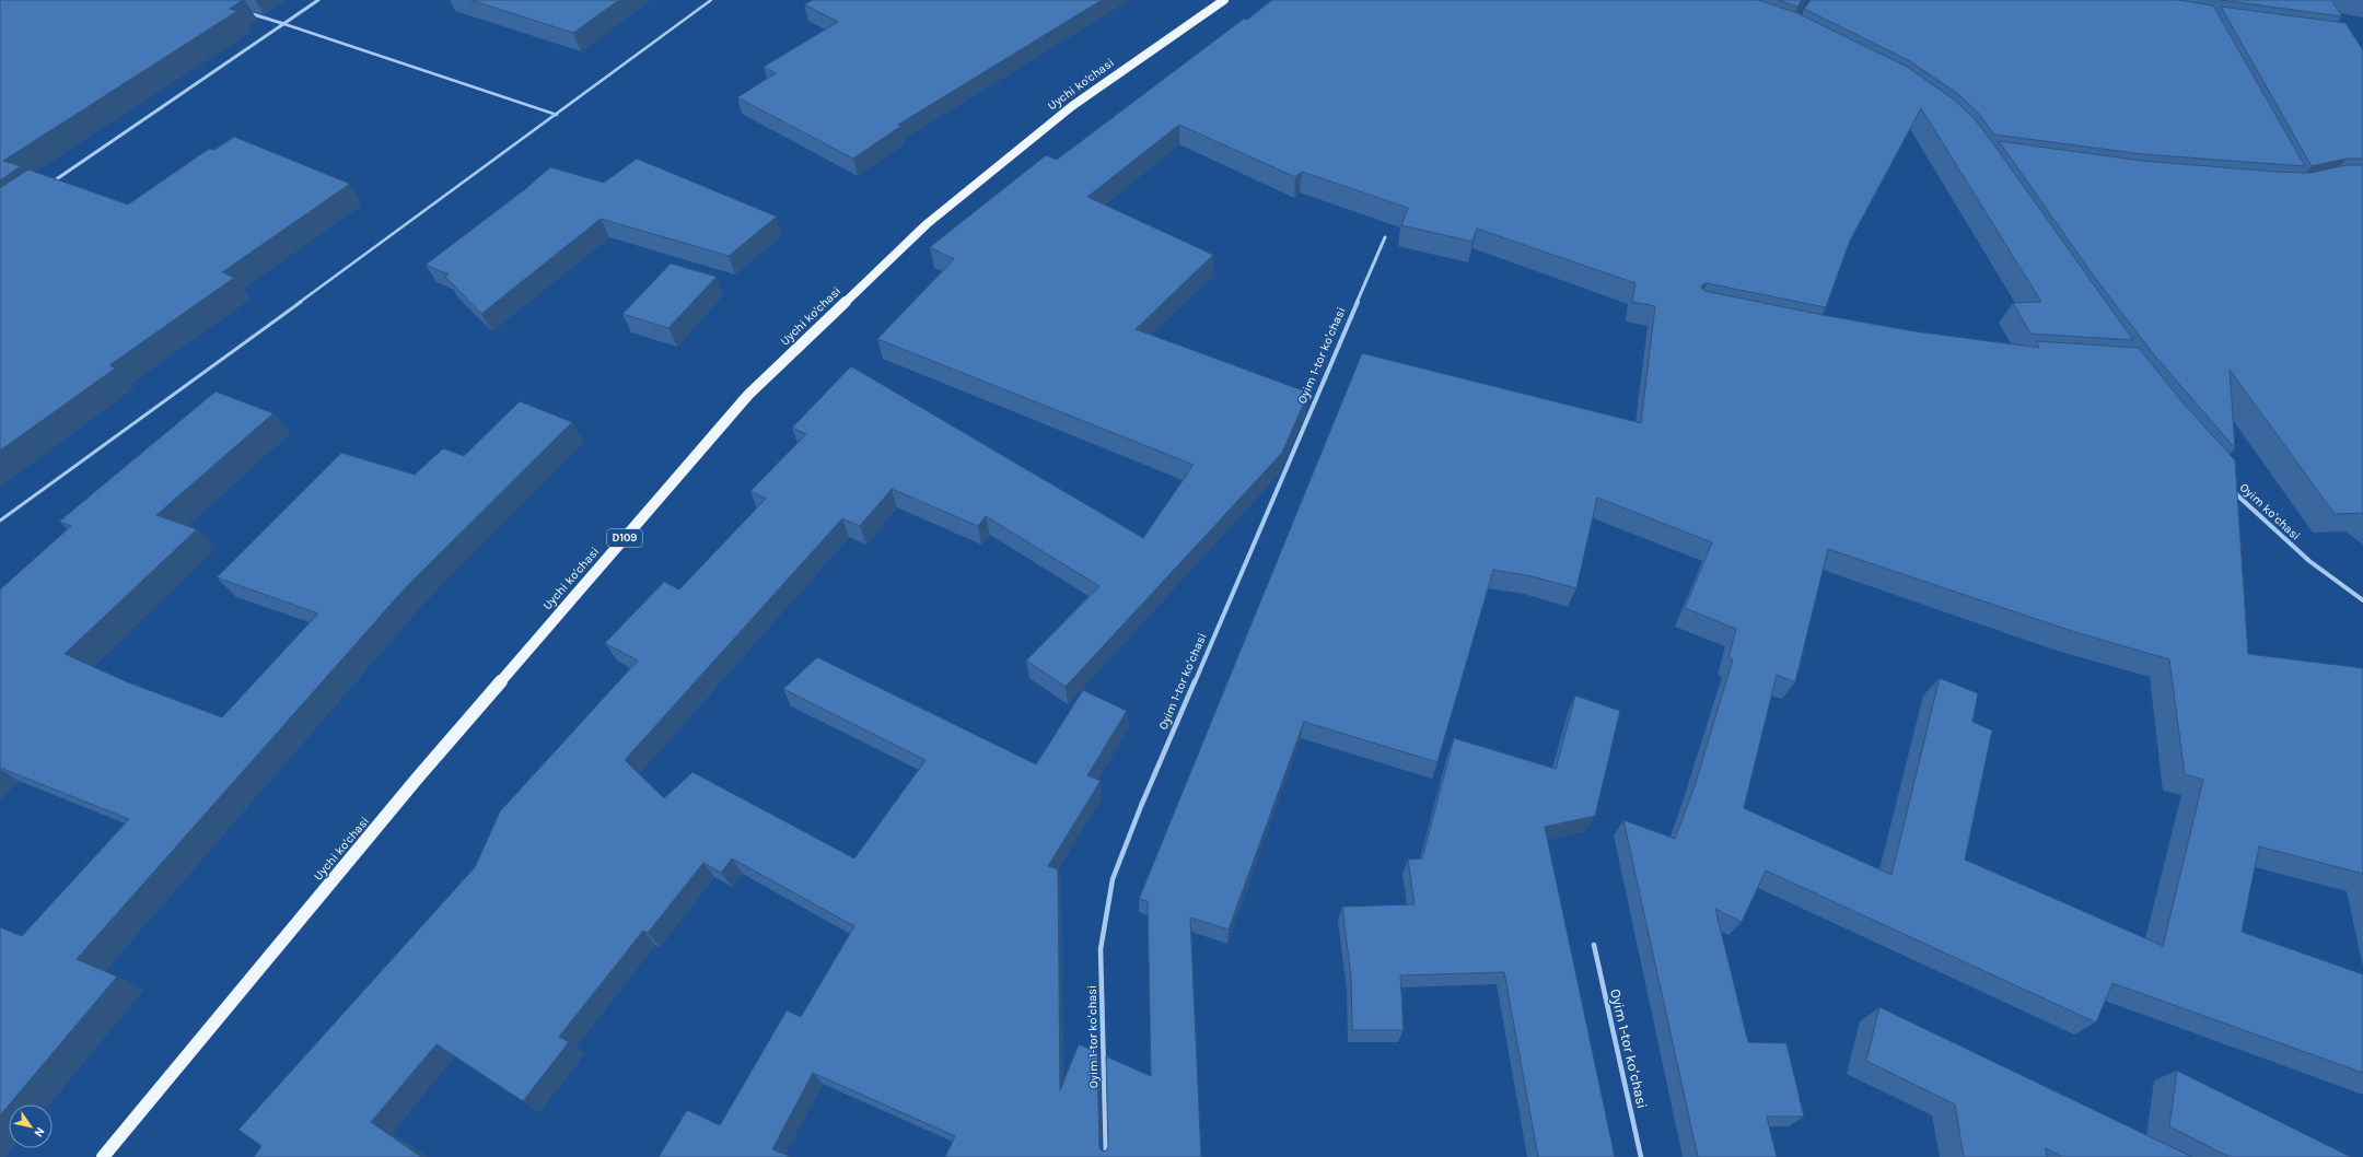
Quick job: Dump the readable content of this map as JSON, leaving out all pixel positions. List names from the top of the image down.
{
  "streets": {
    "main road": ["Uychi ko'chasi", "D109"],
    "street": ["Oyim 1-tor koʻchasi", "Oyim koʻchasi"]
  },
  "north": "bottom right"
}
